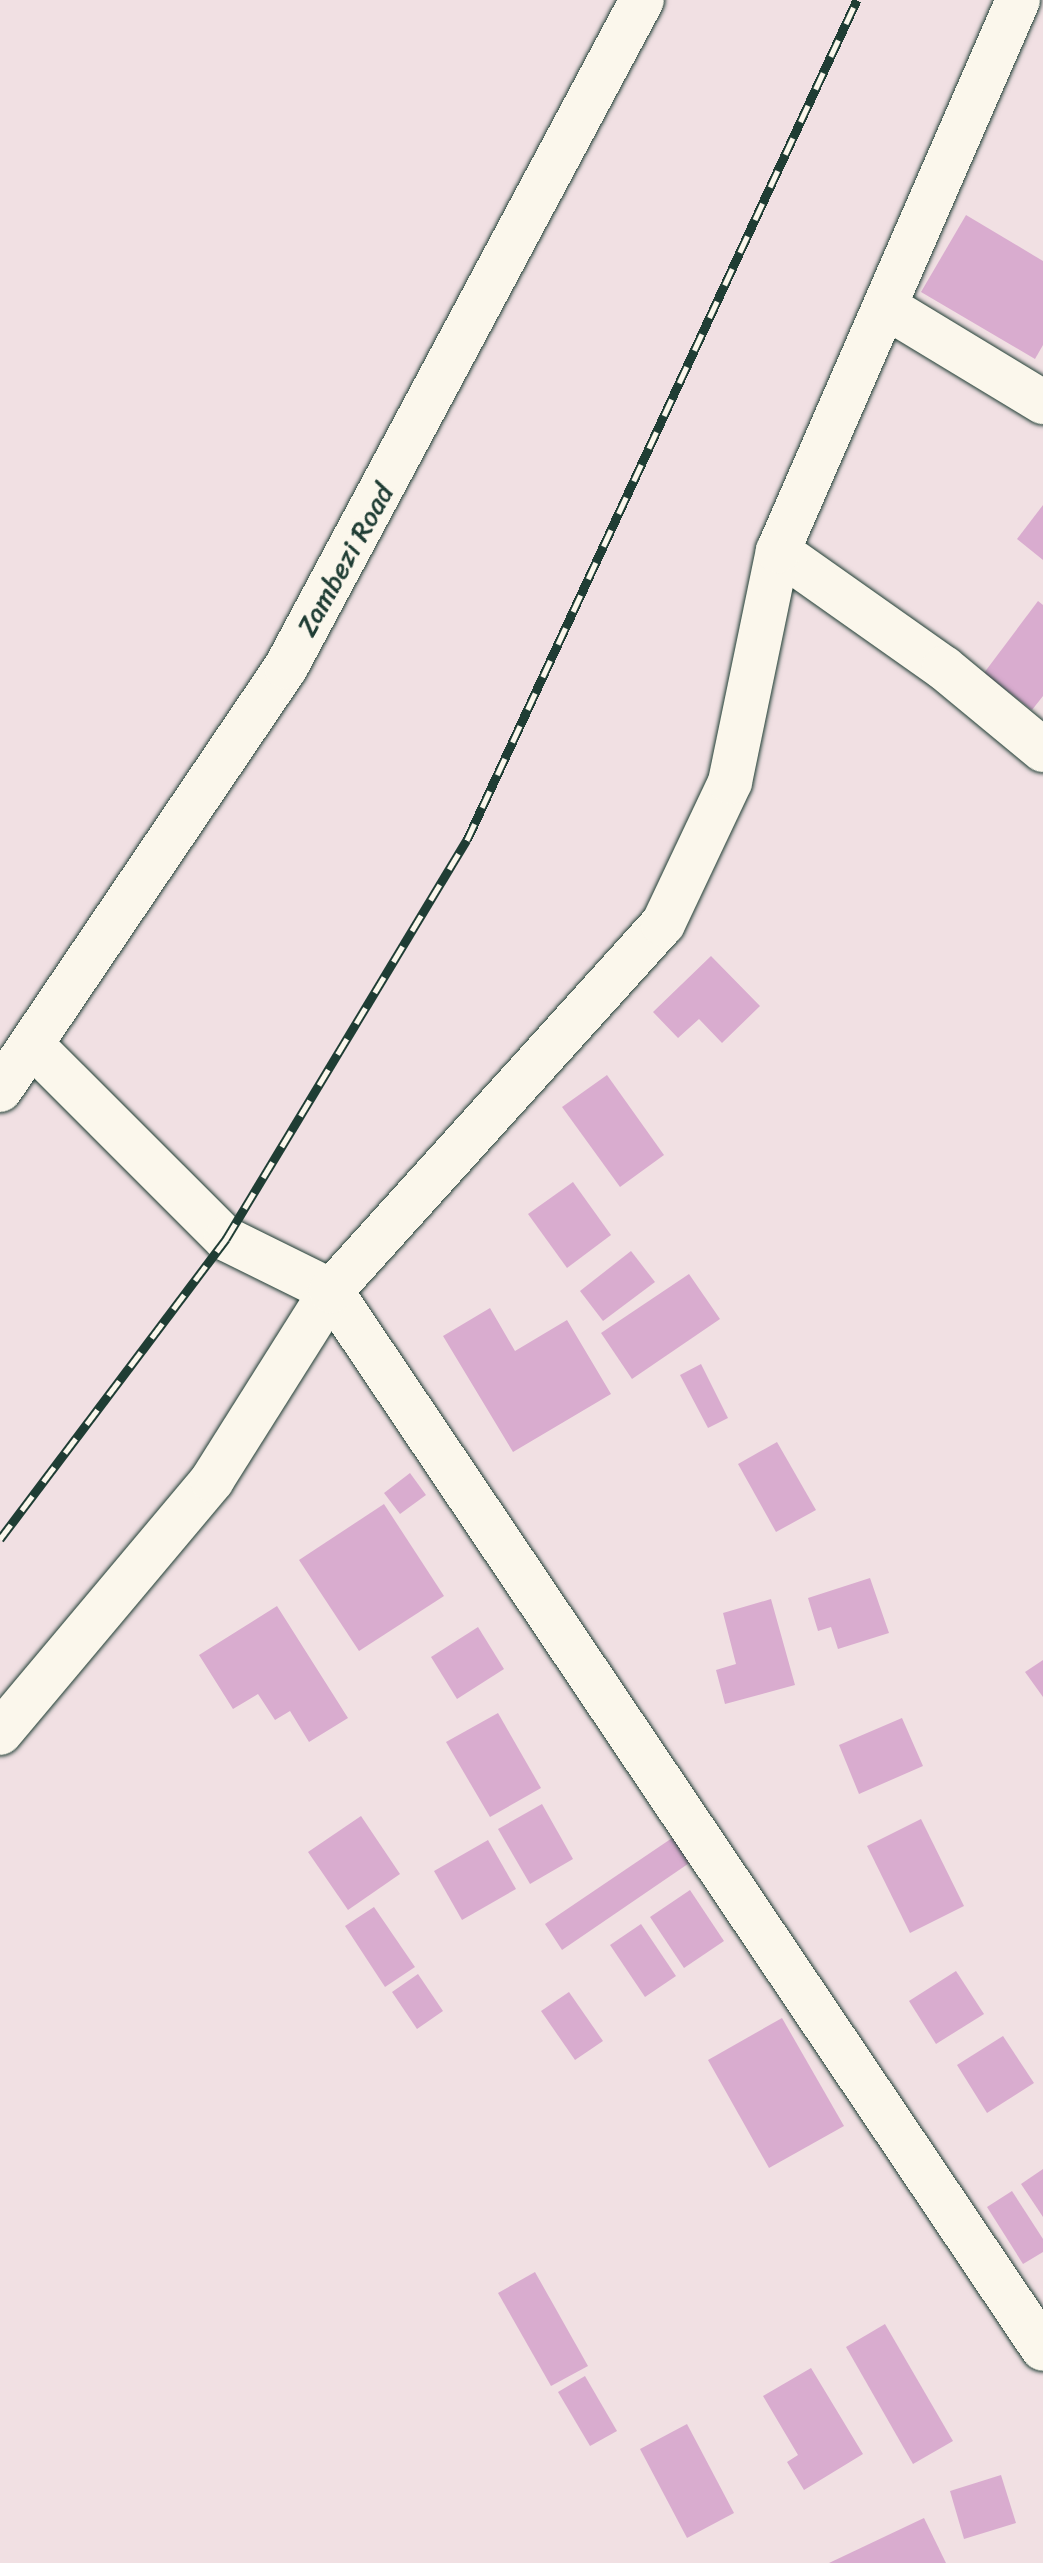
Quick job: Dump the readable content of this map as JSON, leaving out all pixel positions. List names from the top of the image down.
{
  "streets": {
    "street": ["Zambezi Road"]
  }
}
